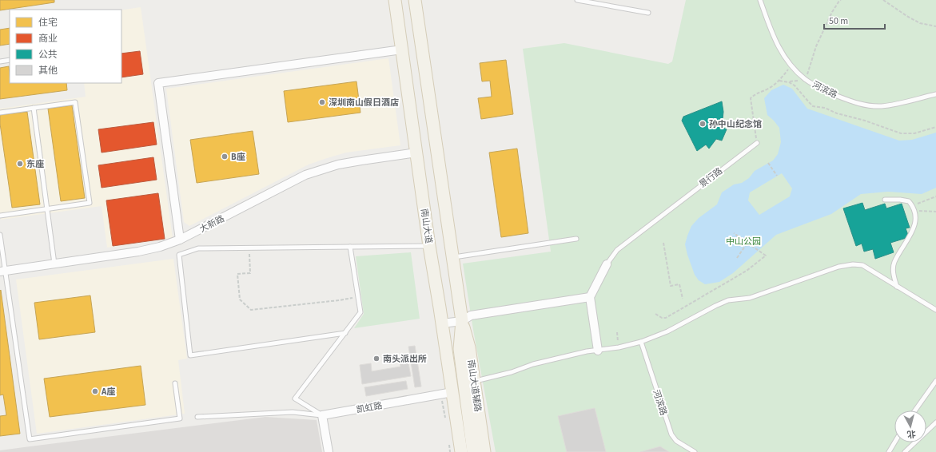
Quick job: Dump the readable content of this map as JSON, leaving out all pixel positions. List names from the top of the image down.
{
  "streets": {
    "main road": ["南山大道", "南山大道辅路"],
    "street": ["大新路", "凯虹路"],
    "lane": ["河滨路", "景行路"]
  },
  "crossings": [
    ["大新路", "南山大道"],
    ["南山大道", "凯虹路"]
  ],
  "parks": ["中山公园"],
  "places": [
    "深圳南山假日酒店",
    "孙中山纪念馆",
    "B座",
    "东座",
    "南头派出所",
    "A座"
  ],
  "legend": [
    "住宅",
    "商业",
    "公共",
    "其他"
  ],
  "scale_bar": "50 m",
  "north": "bottom"
}
